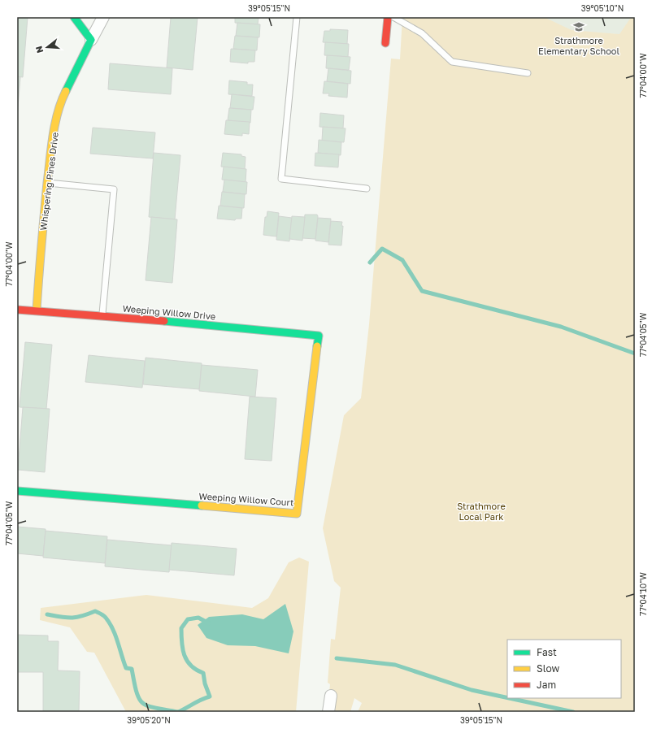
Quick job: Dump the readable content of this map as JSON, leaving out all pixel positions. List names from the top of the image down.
{
  "streets": {
    "street": ["Whispering Pines Drive", "Weeping Willow Drive", "Weeping Willow Court"]
  },
  "crossings": [
    ["Whispering Pines Drive", "Weeping Willow Drive"],
    ["Weeping Willow Drive", "Weeping Willow Court"]
  ],
  "parks": ["Strathmore Local Park"],
  "places": {
    "school or university": ["Strathmore Elementary School"]
  },
  "legend": ["Fast", "Slow", "Jam"],
  "north": "left",
  "coordinates": [
    "39°05'15\"N",
    "39°05'10\"N",
    "77°04'00\"W",
    "77°04'05\"W",
    "77°04'10\"W",
    "39°05'20\"N"
  ]
}
